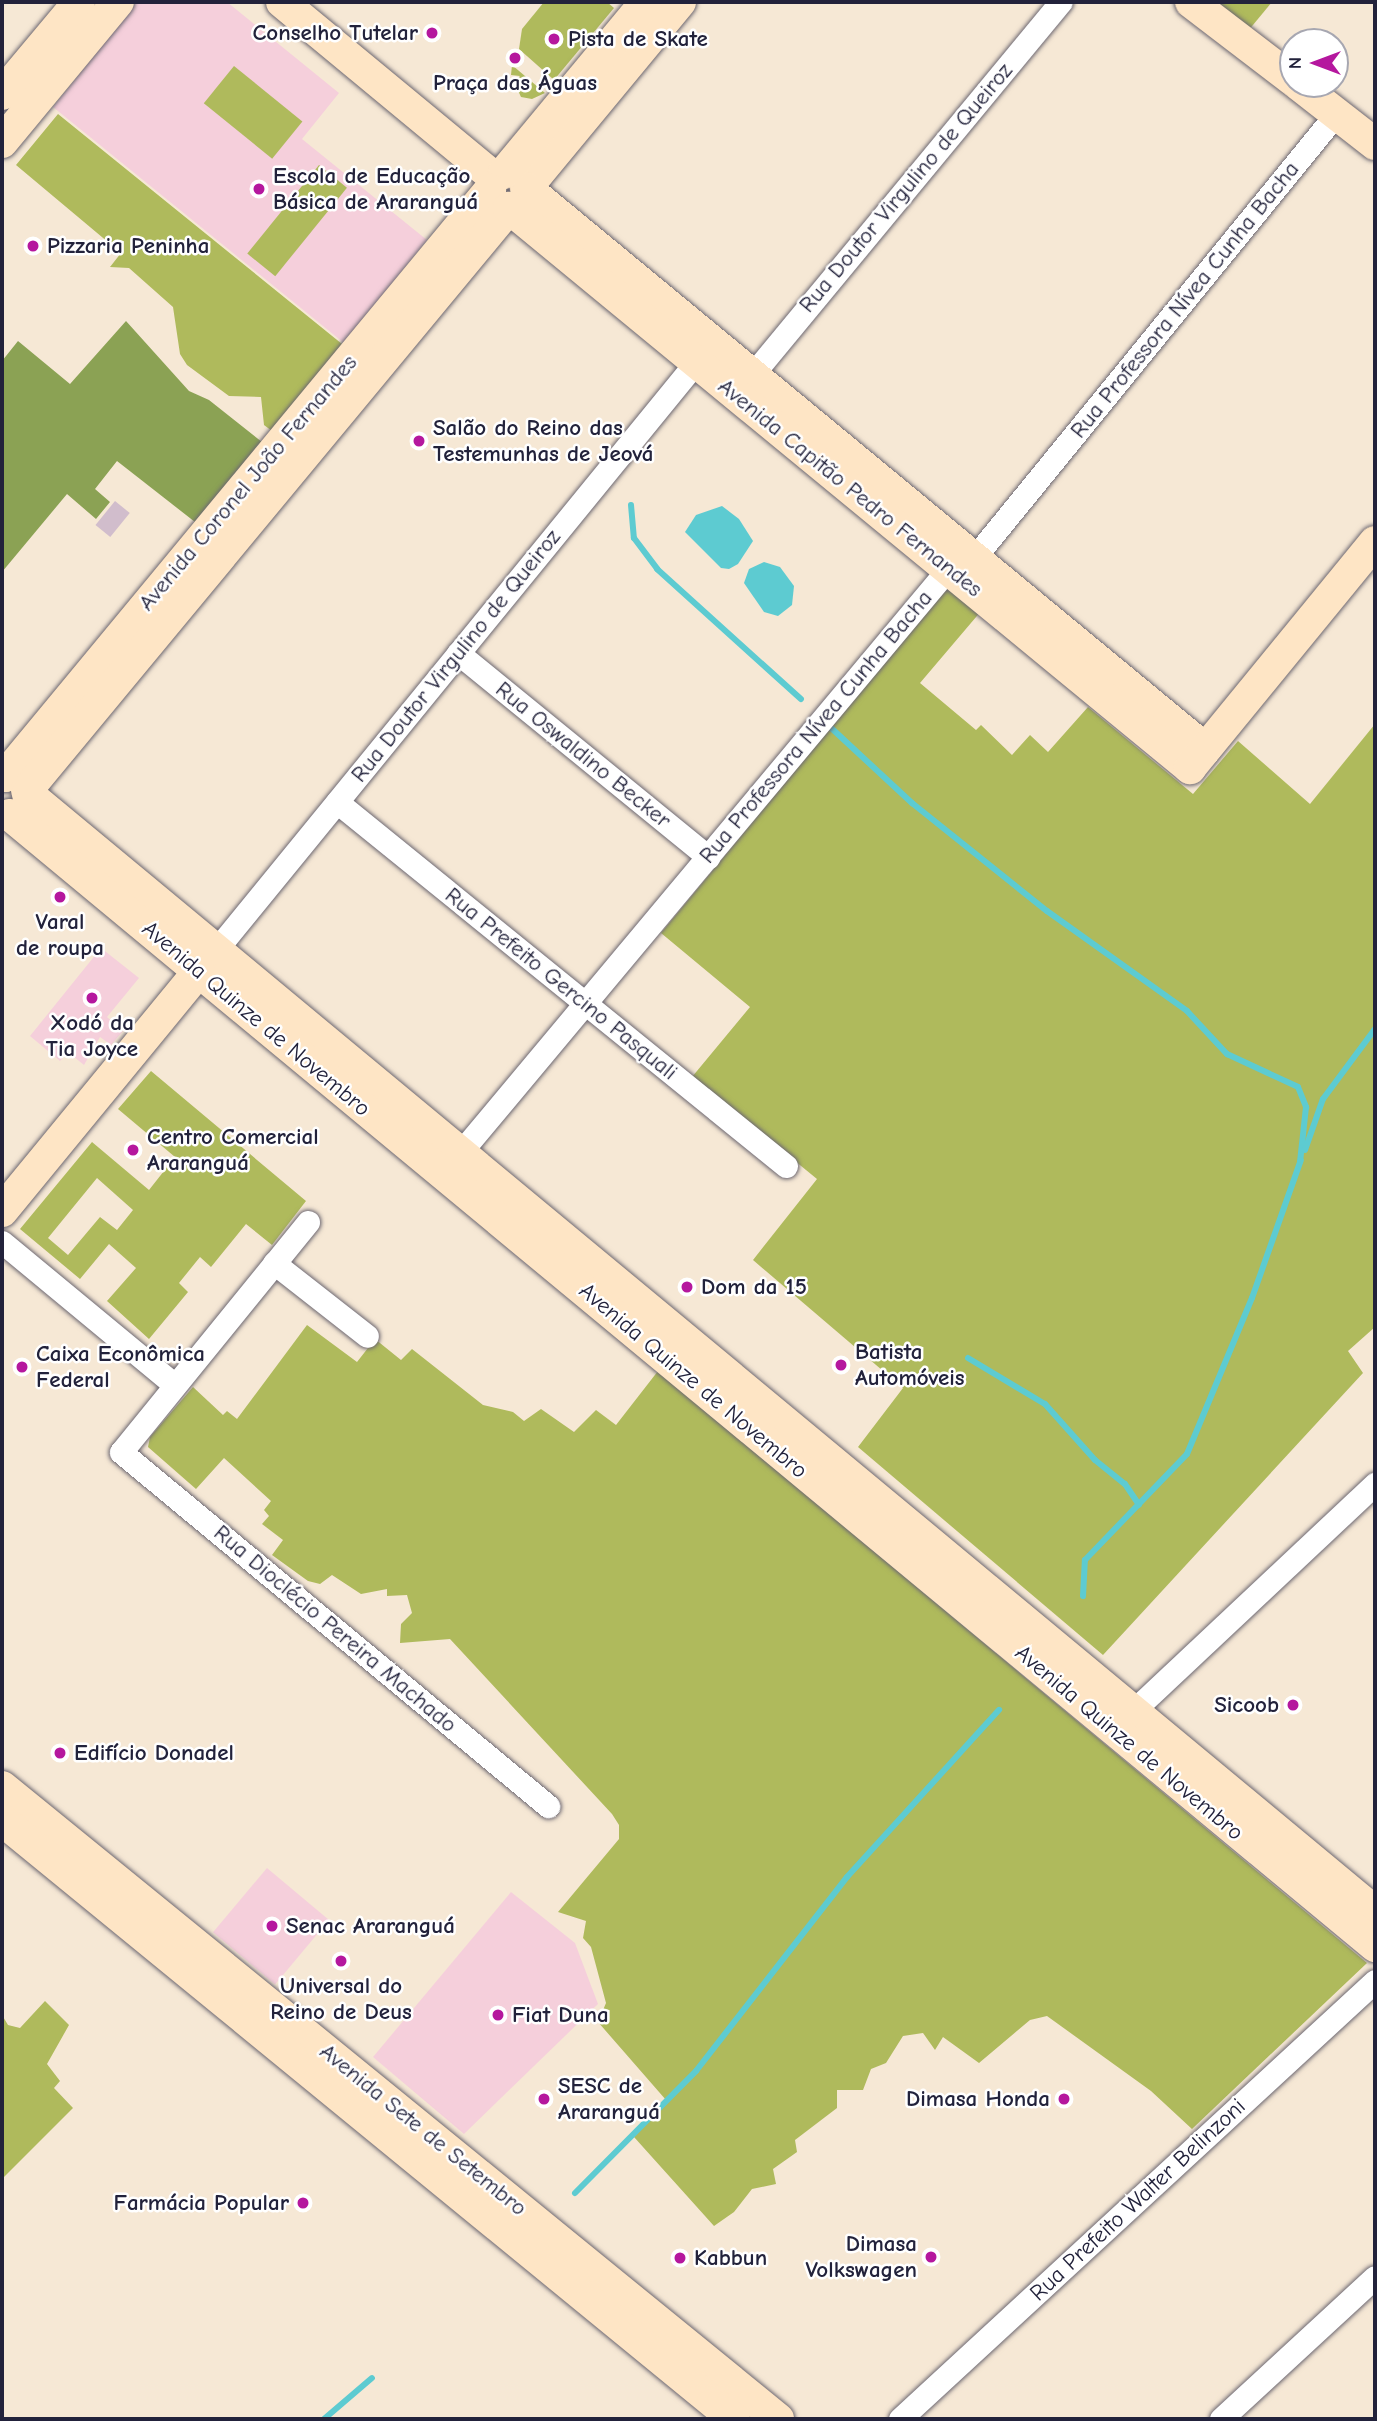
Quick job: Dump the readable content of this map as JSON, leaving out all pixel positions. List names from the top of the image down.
{
  "streets": {
    "street": [
      "Rua Doutor Virgulino de Queiroz",
      "Rua Professora Nívea Cunha Bacha",
      "Avenida Coronel João Fernandes",
      "Avenida Capitão Pedro Fernandes",
      "Rua Oswaldino Becker",
      "Rua Prefeito Gercino Pasquali",
      "Avenida Quinze de Novembro",
      "Rua Dioclécio Pereira Machado",
      "Avenida Sete de Setembro",
      "Rua Prefeito Walter Belinzoni"
    ]
  },
  "crossings": [
    ["Rua Doutor Virgulino de Queiroz", "Avenida Capitão Pedro Fernandes"],
    ["Rua Doutor Virgulino de Queiroz", "Rua Oswaldino Becker"],
    ["Rua Doutor Virgulino de Queiroz", "Rua Prefeito Gercino Pasquali"],
    ["Rua Doutor Virgulino de Queiroz", "Avenida Quinze de Novembro"],
    ["Rua Professora Nívea Cunha Bacha", "Avenida Capitão Pedro Fernandes"],
    ["Rua Professora Nívea Cunha Bacha", "Rua Oswaldino Becker"],
    ["Rua Professora Nívea Cunha Bacha", "Rua Prefeito Gercino Pasquali"],
    ["Rua Professora Nívea Cunha Bacha", "Avenida Quinze de Novembro"],
    ["Avenida Coronel João Fernandes", "Avenida Capitão Pedro Fernandes"],
    ["Avenida Coronel João Fernandes", "Avenida Quinze de Novembro"]
  ],
  "places": [
    "Conselho Tutelar",
    "Pista de Skate",
    "Praça das Águas",
    "Escola de Educação Básica de Araranguá",
    "Pizzaria Peninha",
    "Salão do Reino das Testemunhas de Jeová",
    "Varal de roupa",
    "Xodó da Tia Joyce",
    "Centro Comercial Araranguá",
    "Dom da 15",
    "Batista Automóveis",
    "Caixa Econômica Federal",
    "Sicoob",
    "Edifício Donadel",
    "Senac Araranguá",
    "Universal do Reino de Deus",
    "Fiat Duna",
    "SESC de Araranguá",
    "Dimasa Honda",
    "Farmácia Popular",
    "Dimasa Volkswagen",
    "Kabbun"
  ],
  "north": "left"
}
